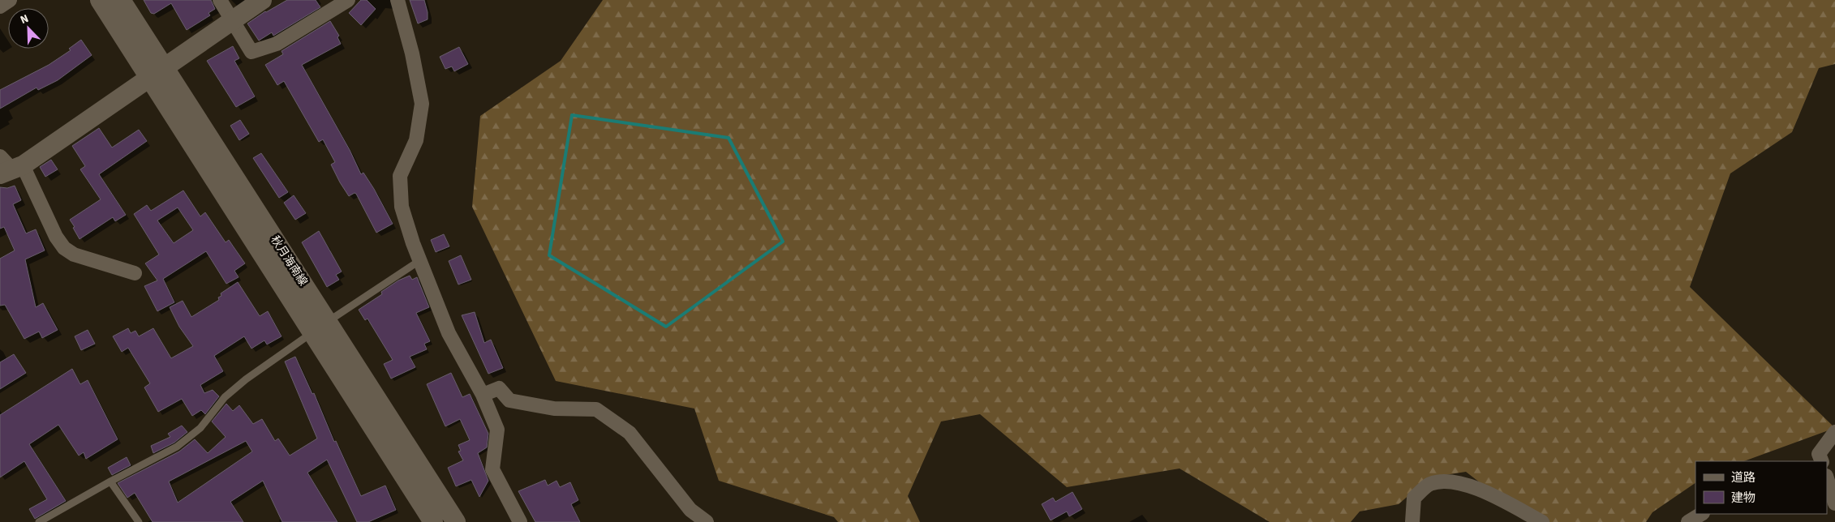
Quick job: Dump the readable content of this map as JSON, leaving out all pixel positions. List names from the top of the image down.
{
  "streets": {
    "main road": ["秋月海南線"]
  },
  "legend": ["道路", "建物"],
  "north": "top left"
}
